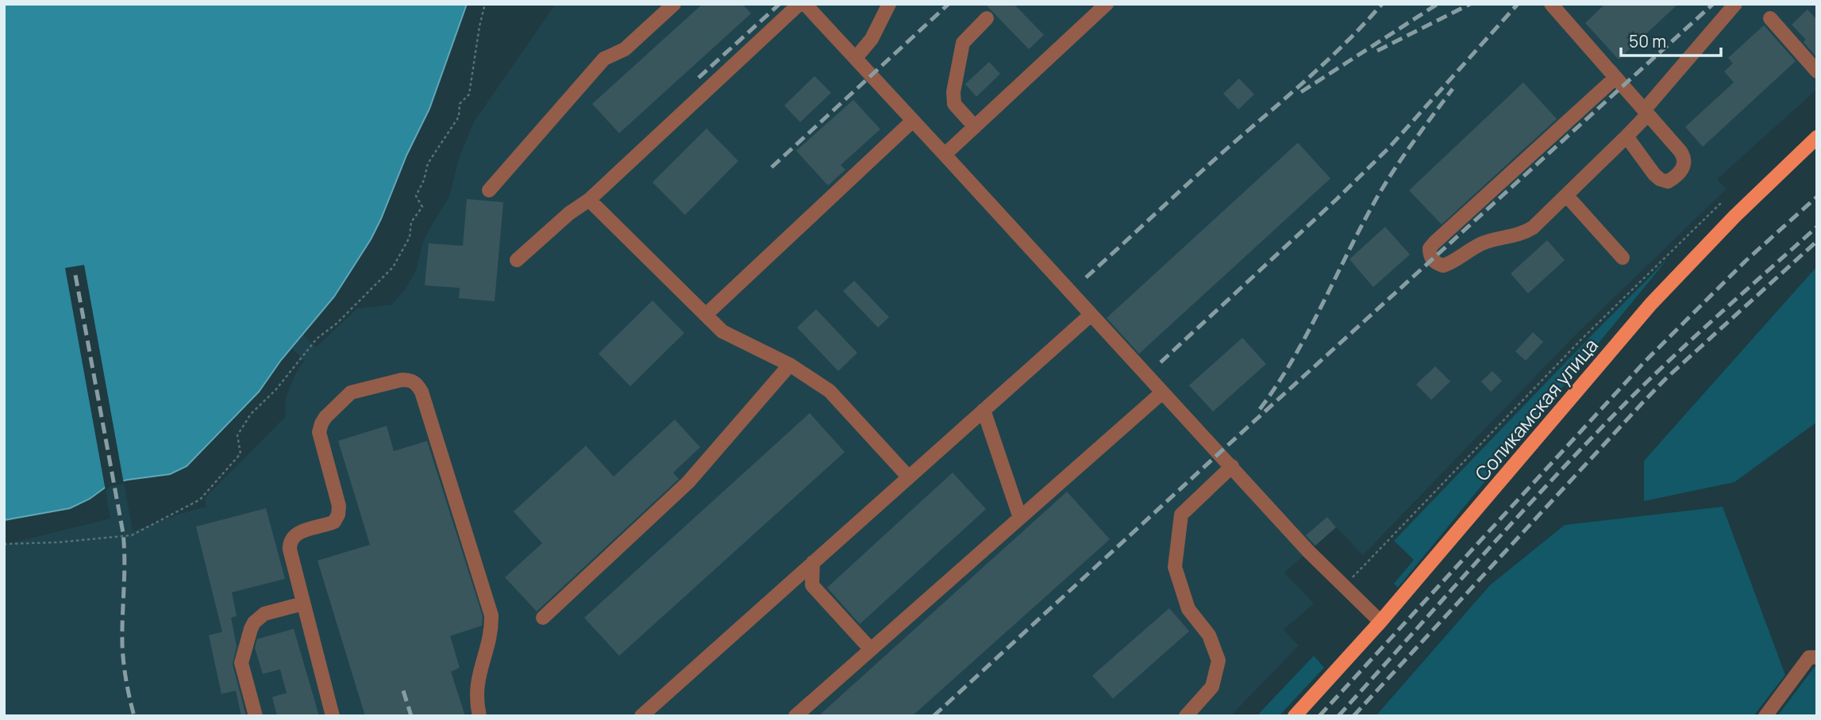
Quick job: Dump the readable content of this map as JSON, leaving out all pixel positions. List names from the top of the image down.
{
  "streets": {
    "main road": ["Соликамская улица"]
  },
  "scale_bar": "50 m"
}
